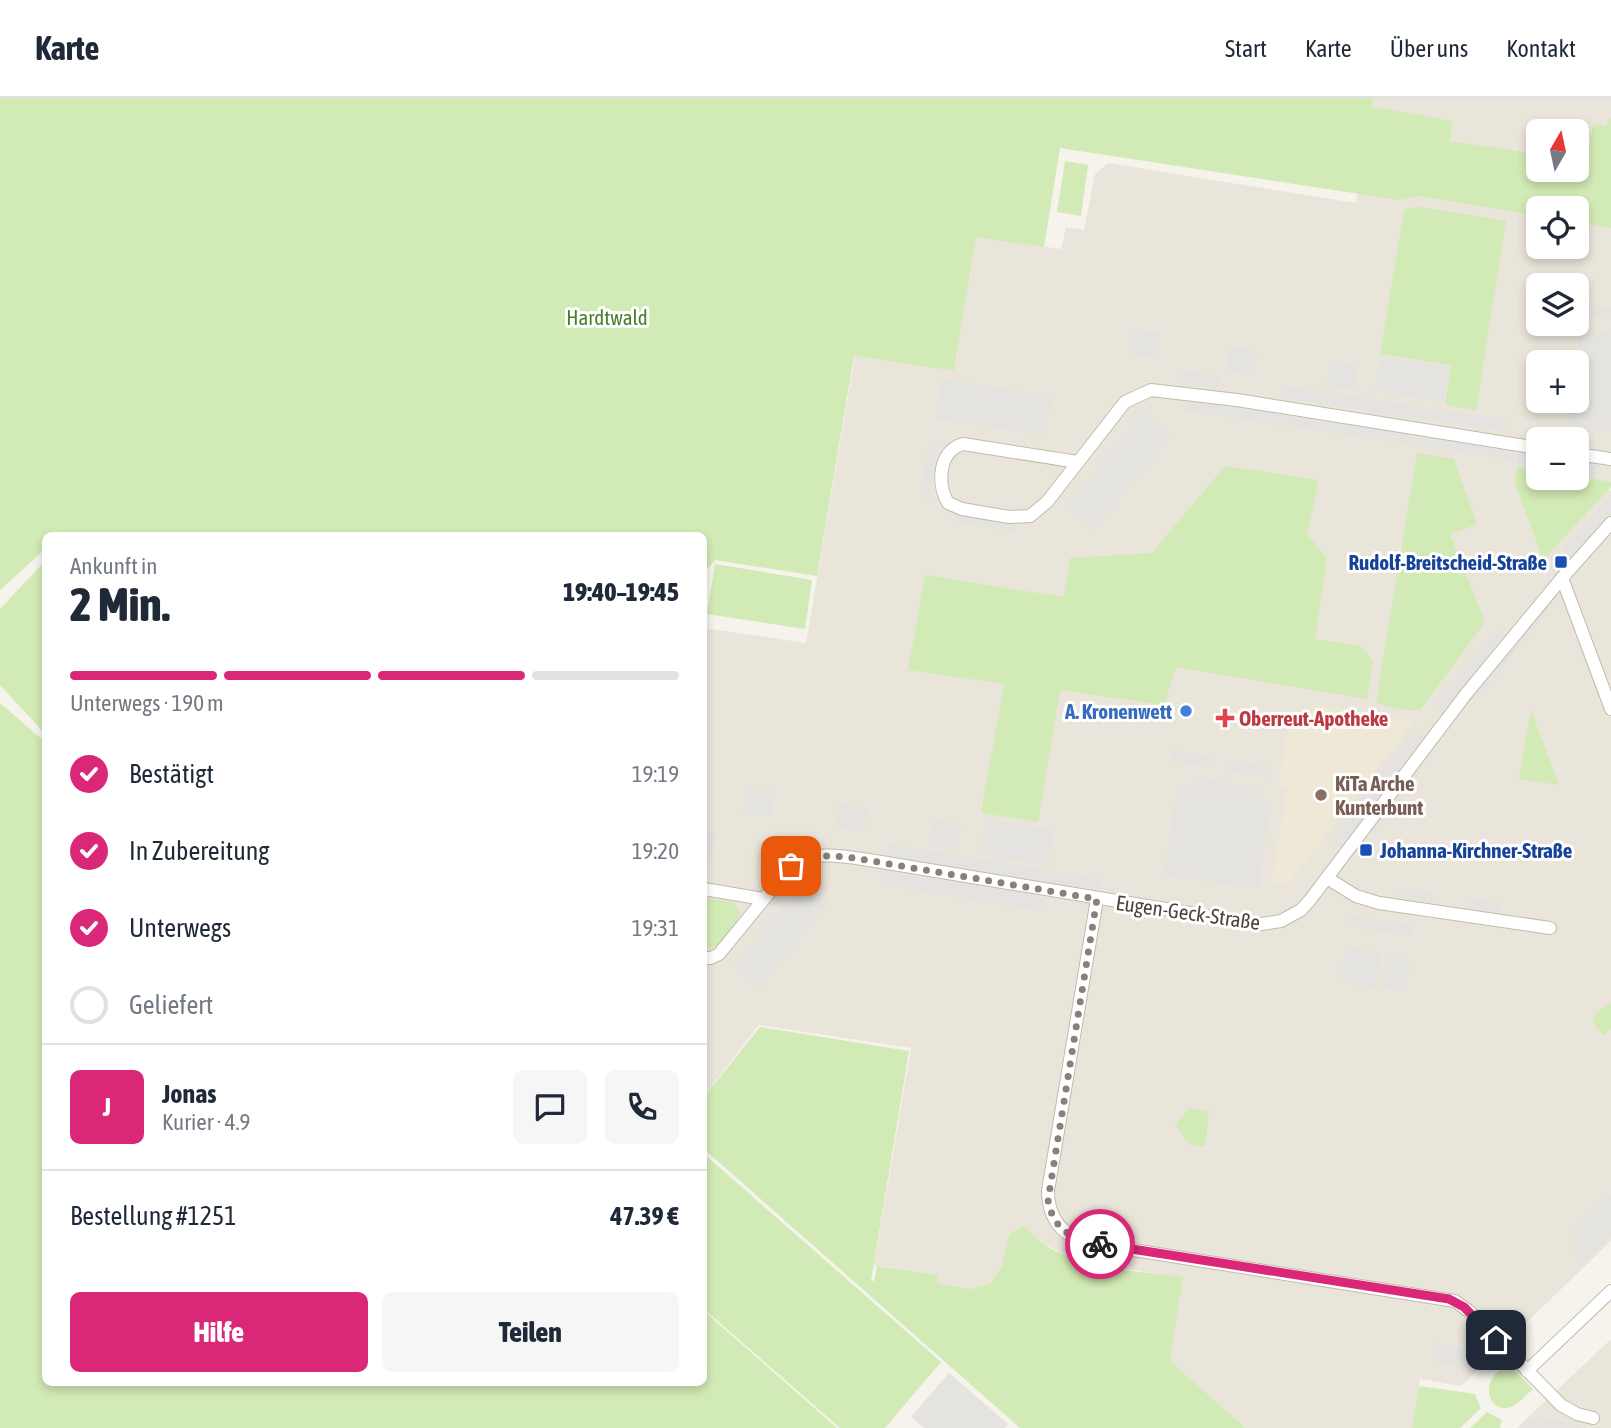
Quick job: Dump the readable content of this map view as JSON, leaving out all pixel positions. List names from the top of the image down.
{
  "streets": {
    "street": ["Eugen-Geck-Straße"]
  },
  "parks": ["Hardtwald"],
  "places": {
    "transit": ["Rudolf-Breitscheid-Straße", "Johanna-Kirchner-Straße"],
    "other": ["A. Kronenwett", "KiTa Arche Kunterbunt"],
    "health": ["Oberreut-Apotheke"]
  },
  "north": "top",
  "page": {
    "header": "Karte",
    "nav": [
      "Start",
      "Karte",
      "Über uns",
      "Kontakt"
    ],
    "map_buttons": ["+", "−"],
    "heading": ["2 Min.", "Ankunft in", "19:40–19:45"],
    "panel": [
      "Jonas",
      "Kurier · 4.9",
      "Bestellung #1251",
      "47.39 €"
    ],
    "bar": "Unterwegs · 190 m",
    "list": [
      ["Bestätigt", "19:19"],
      ["In Zubereitung", "19:20"],
      ["Unterwegs", "19:31"],
      "Geliefert"
    ],
    "round": "J",
    "buttons": ["Hilfe", "Teilen"]
  }
}
